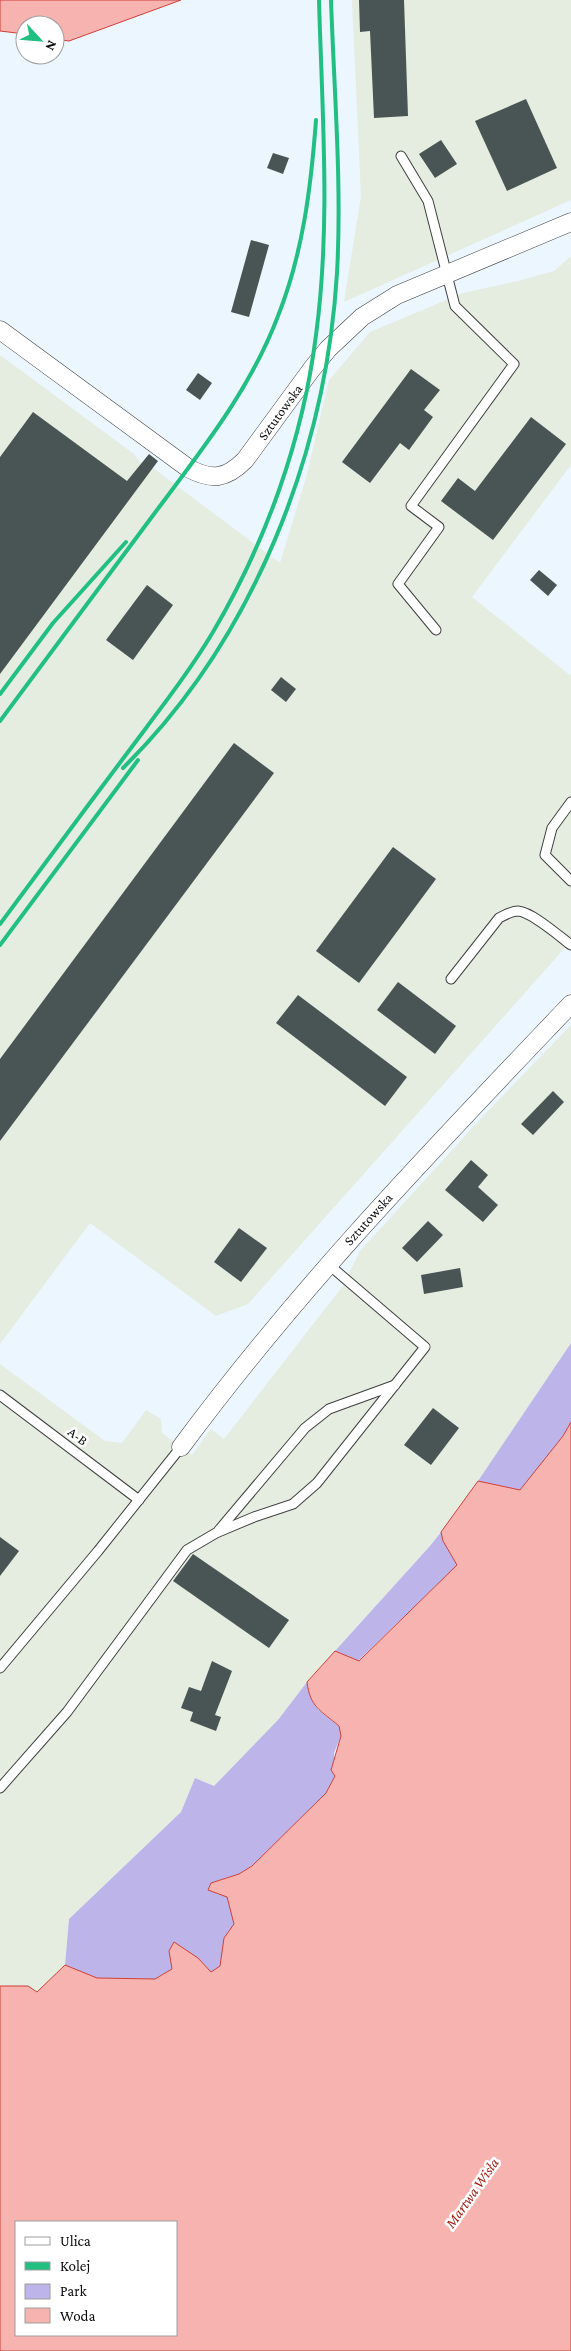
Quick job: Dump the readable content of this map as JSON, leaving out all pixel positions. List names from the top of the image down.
{
  "streets": {
    "street": ["Sztutowska"],
    "lane": ["A-B"]
  },
  "water": ["Martwa Wisła"],
  "legend": [
    "Ulica",
    "Kolej",
    "Park",
    "Woda"
  ],
  "north": "bottom right"
}
